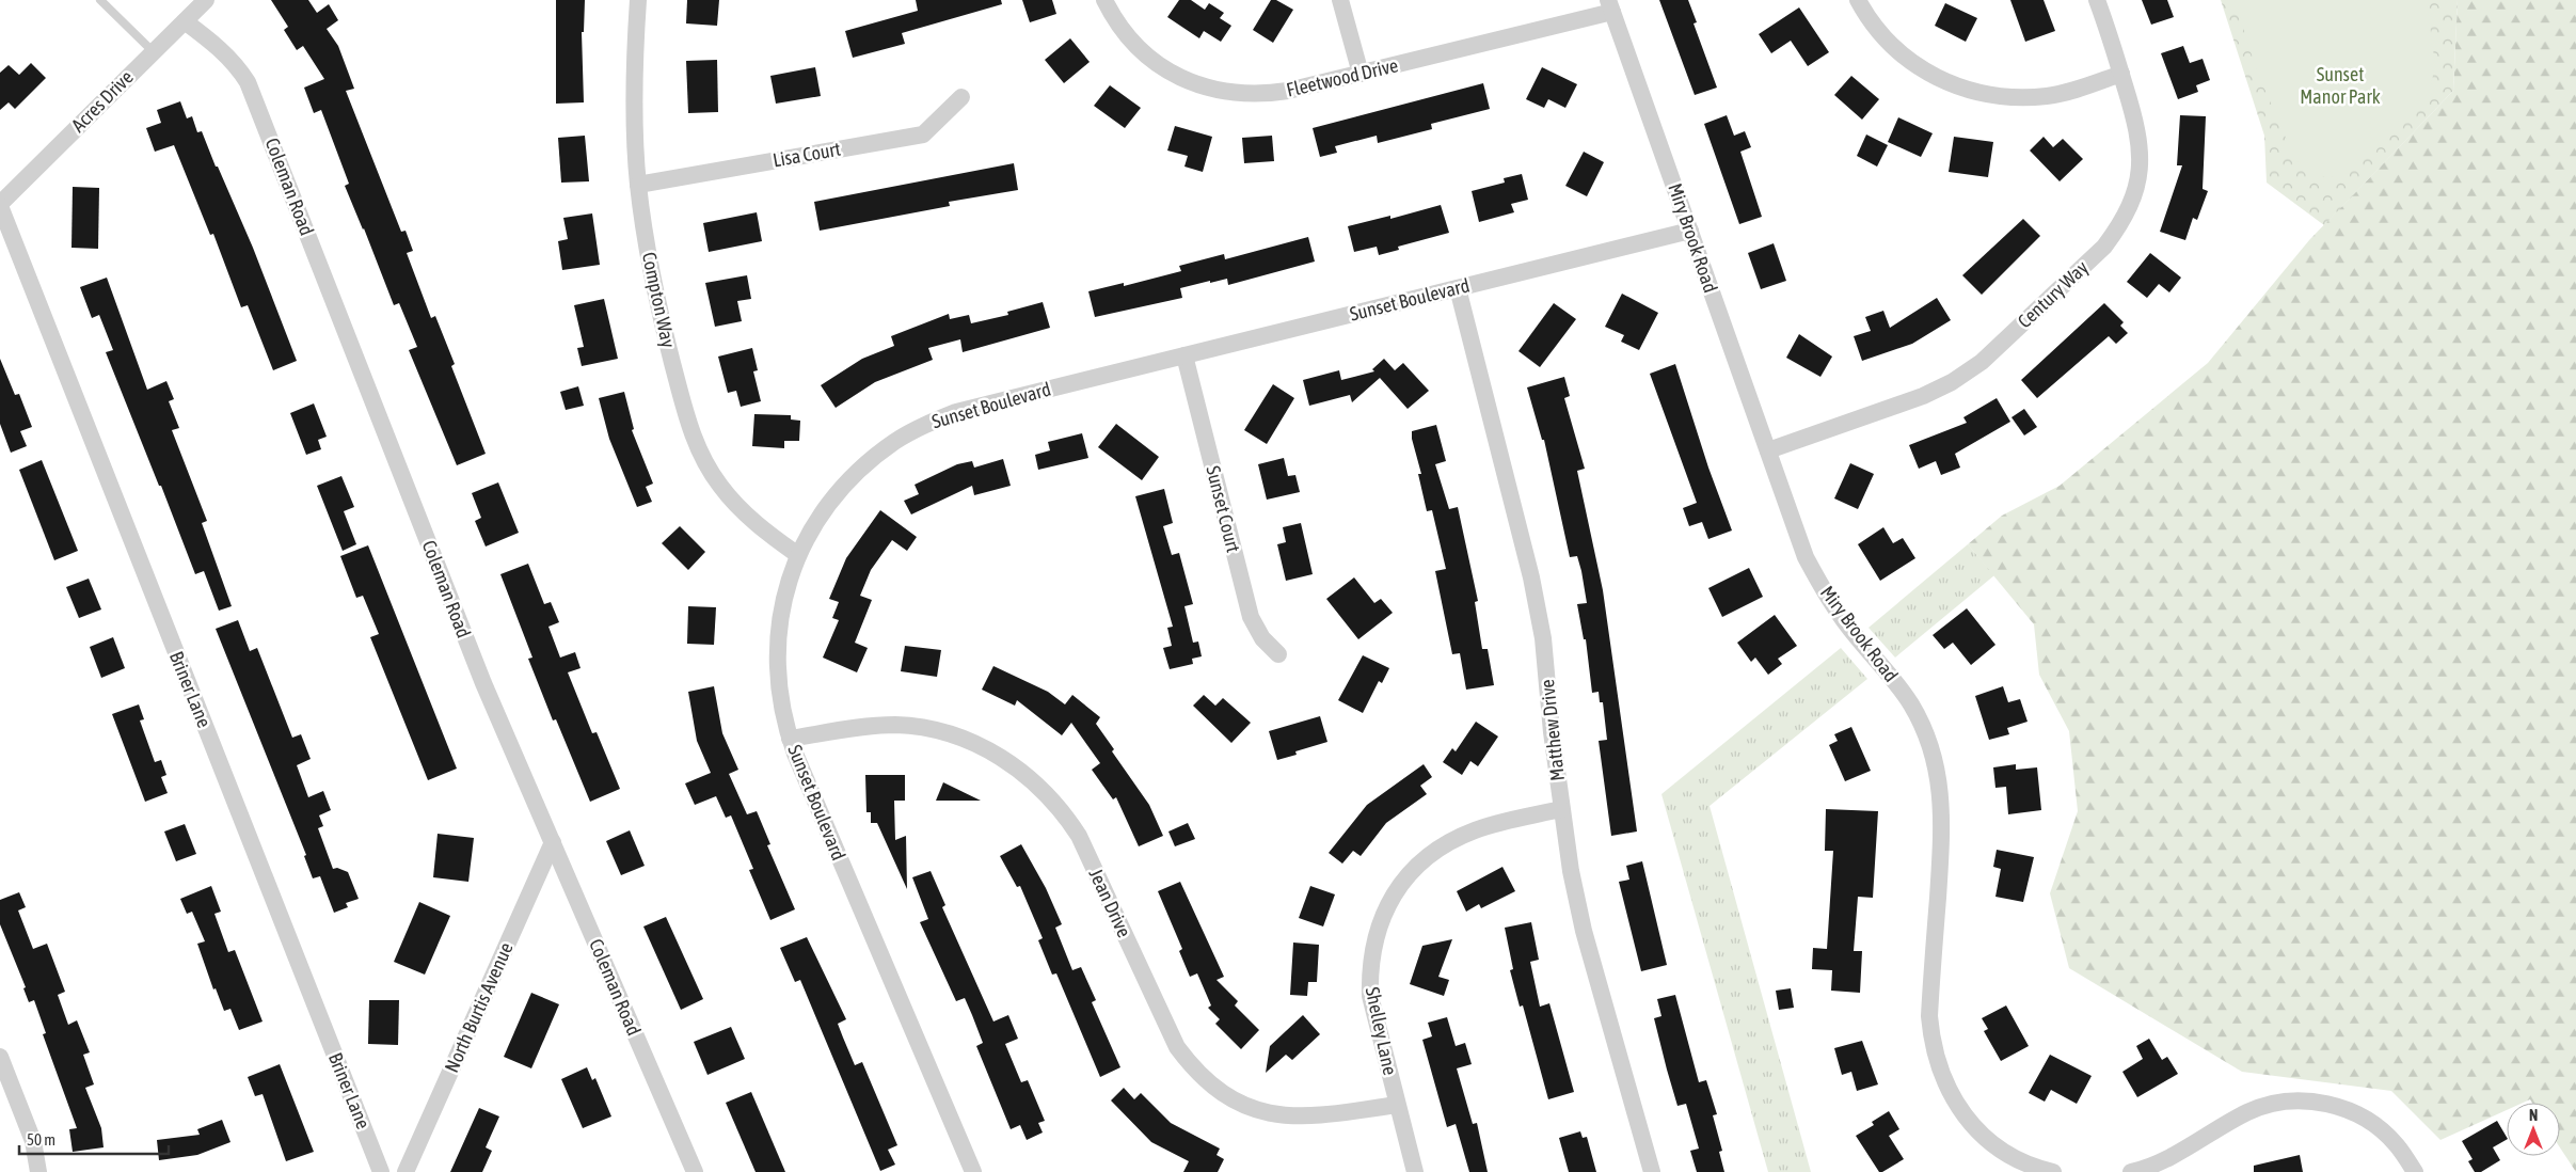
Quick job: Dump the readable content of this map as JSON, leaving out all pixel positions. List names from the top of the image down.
{
  "streets": {
    "street": [
      "Fleetwood Drive",
      "Acres Drive",
      "Lisa Court",
      "Coleman Road",
      "Miry Brook Road",
      "Century Way",
      "Compton Way",
      "Sunset Boulevard",
      "Sunset Court",
      "Briner Lane",
      "Matthew Drive",
      "Jean Drive",
      "North Burtis Avenue",
      "Shelley Lane"
    ]
  },
  "crossings": [
    ["Fleetwood Drive", "Miry Brook Road"],
    ["Acres Drive", "Coleman Road"],
    ["Acres Drive", "Briner Lane"],
    ["Lisa Court", "Compton Way"],
    ["Coleman Road", "North Burtis Avenue"],
    ["Miry Brook Road", "Century Way"],
    ["Miry Brook Road", "Sunset Boulevard"],
    ["Compton Way", "Sunset Boulevard"],
    ["Sunset Boulevard", "Sunset Court"],
    ["Sunset Boulevard", "Matthew Drive"],
    ["Sunset Boulevard", "Jean Drive"],
    ["Matthew Drive", "Shelley Lane"],
    ["Jean Drive", "Shelley Lane"]
  ],
  "parks": ["Sunset Manor Park"],
  "scale_bar": "50 m",
  "north": "top"
}
